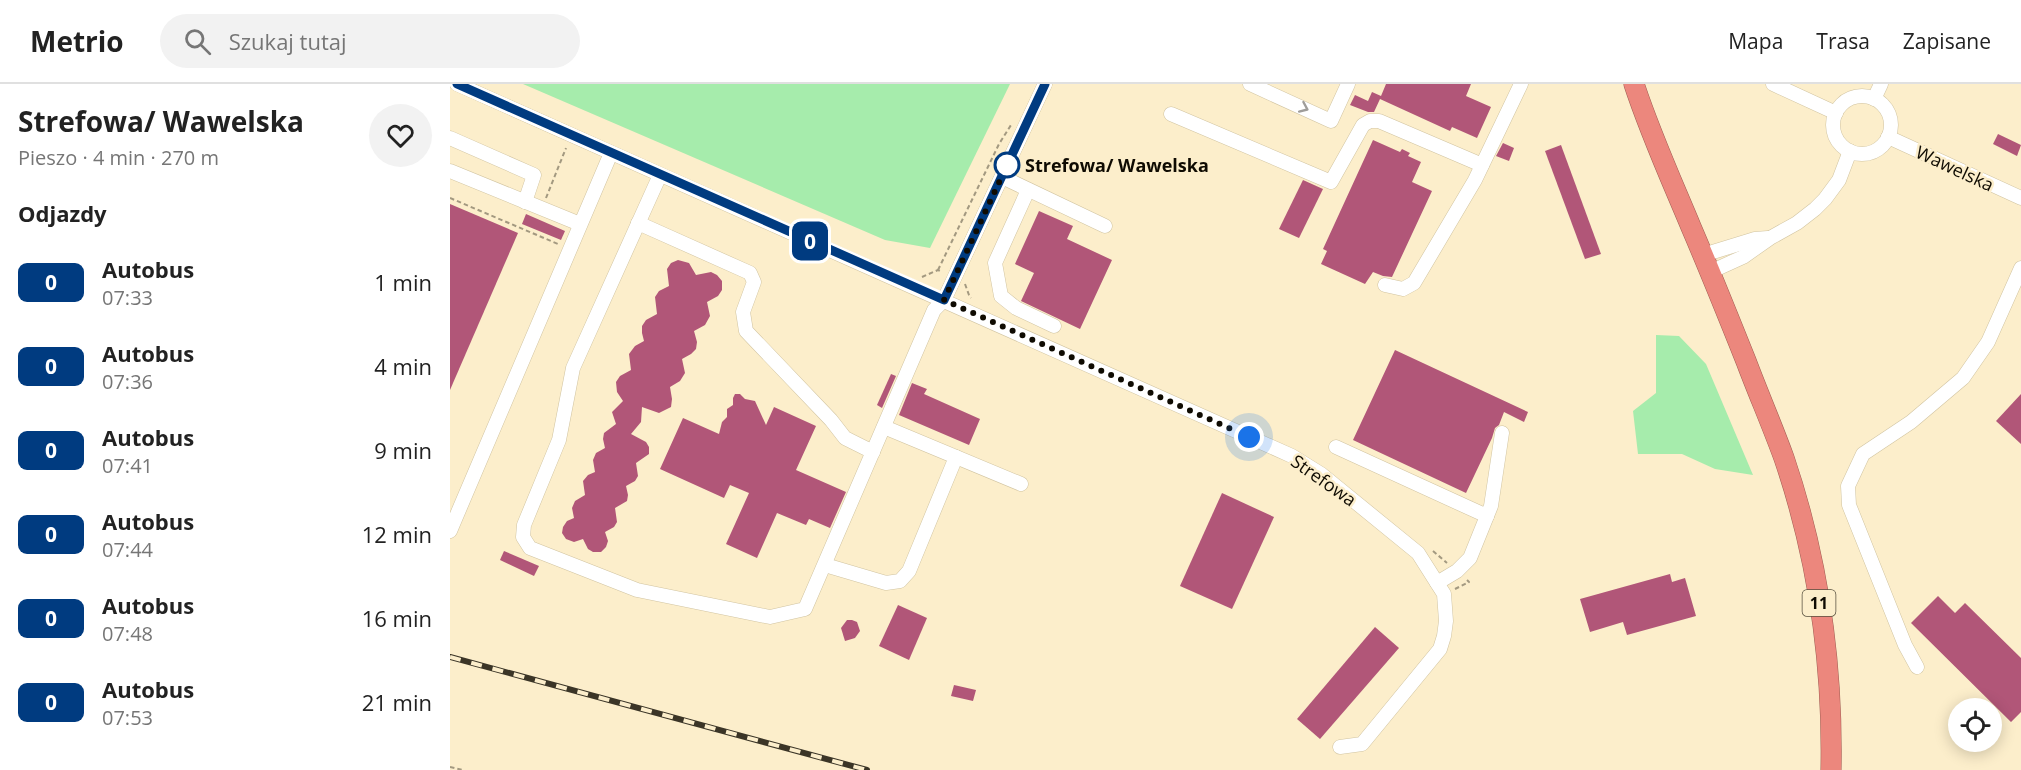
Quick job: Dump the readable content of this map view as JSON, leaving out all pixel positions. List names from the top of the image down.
{
  "streets": {
    "highway": ["11"],
    "street": ["Wawelska", "Strefowa"]
  },
  "places": ["Strefowa/ Wawelska"],
  "lines": ["bus line 0"],
  "page": {
    "header": "Metrio",
    "search": "Szukaj tutaj",
    "nav": ["Mapa", "Trasa", "Zapisane"],
    "heading": [
      ["Strefowa/ Wawelska", "Pieszo · 4 min · 270 m"],
      "Odjazdy"
    ],
    "on_map": "0",
    "list": [
      {
        "mark": "0",
        "name": "Autobus",
        "note": "07:33",
        "value": "1 min"
      },
      {
        "mark": "0",
        "name": "Autobus",
        "note": "07:36",
        "value": "4 min"
      },
      {
        "mark": "0",
        "name": "Autobus",
        "note": "07:41",
        "value": "9 min"
      },
      {
        "mark": "0",
        "name": "Autobus",
        "note": "07:44",
        "value": "12 min"
      },
      {
        "mark": "0",
        "name": "Autobus",
        "note": "07:48",
        "value": "16 min"
      },
      {
        "mark": "0",
        "name": "Autobus",
        "note": "07:53",
        "value": "21 min"
      }
    ]
  }
}
